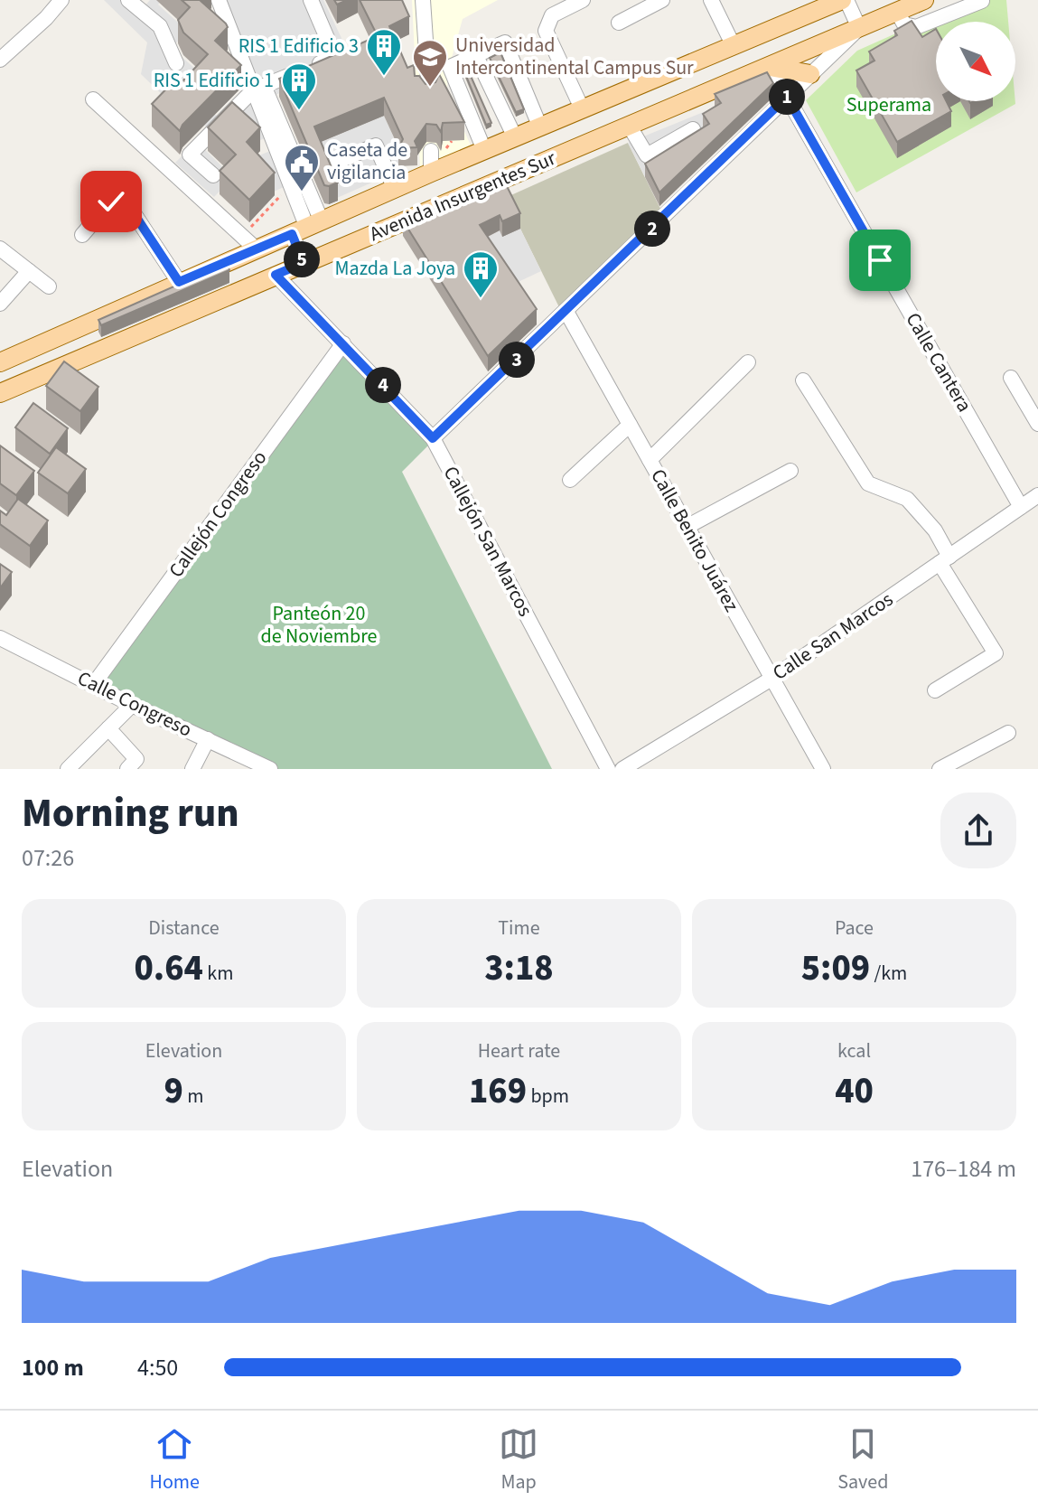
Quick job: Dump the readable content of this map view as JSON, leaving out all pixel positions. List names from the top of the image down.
{
  "streets": {
    "main road": ["Avenida Insurgentes Sur"],
    "street": [
      "Calle Cantera",
      "Callejón Congreso",
      "Calle Benito Juárez",
      "Callejón San Marcos",
      "Calle San Marcos",
      "Calle Congreso"
    ]
  },
  "crossings": [
    ["Avenida Insurgentes Sur", "Calle Cantera"],
    ["Avenida Insurgentes Sur", "Callejón San Marcos"],
    ["Calle Cantera", "Calle San Marcos"],
    ["Callejón Congreso", "Callejón San Marcos"],
    ["Callejón Congreso", "Calle Congreso"],
    ["Calle Benito Juárez", "Calle San Marcos"]
  ],
  "parks": ["Superama", "Panteón 20 de Noviembre"],
  "places": {
    "building": ["RIS 1 Edificio 3", "RIS 1 Edificio 1", "Mazda La Joya"],
    "school or university": ["Universidad Intercontinental Campus Sur"],
    "public building": ["Caseta de vigilancia"]
  },
  "north": "bottom right",
  "page": {
    "pins": [
      "1",
      "2",
      "5",
      "3",
      "4"
    ],
    "heading": ["Morning run", "07:26"],
    "stats": [
      ["Distance", "0.64 km"],
      ["Time", "3:18"],
      ["Pace", "5:09 /km"],
      ["Elevation", "9 m"],
      ["Heart rate", "169 bpm"],
      ["kcal", "40"]
    ],
    "chart": ["Elevation", "176–184 m"],
    "list": [
      {
        "name": "100 m",
        "note": "4:50"
      }
    ],
    "tabs": ["Home", "Map", "Saved"]
  }
}
